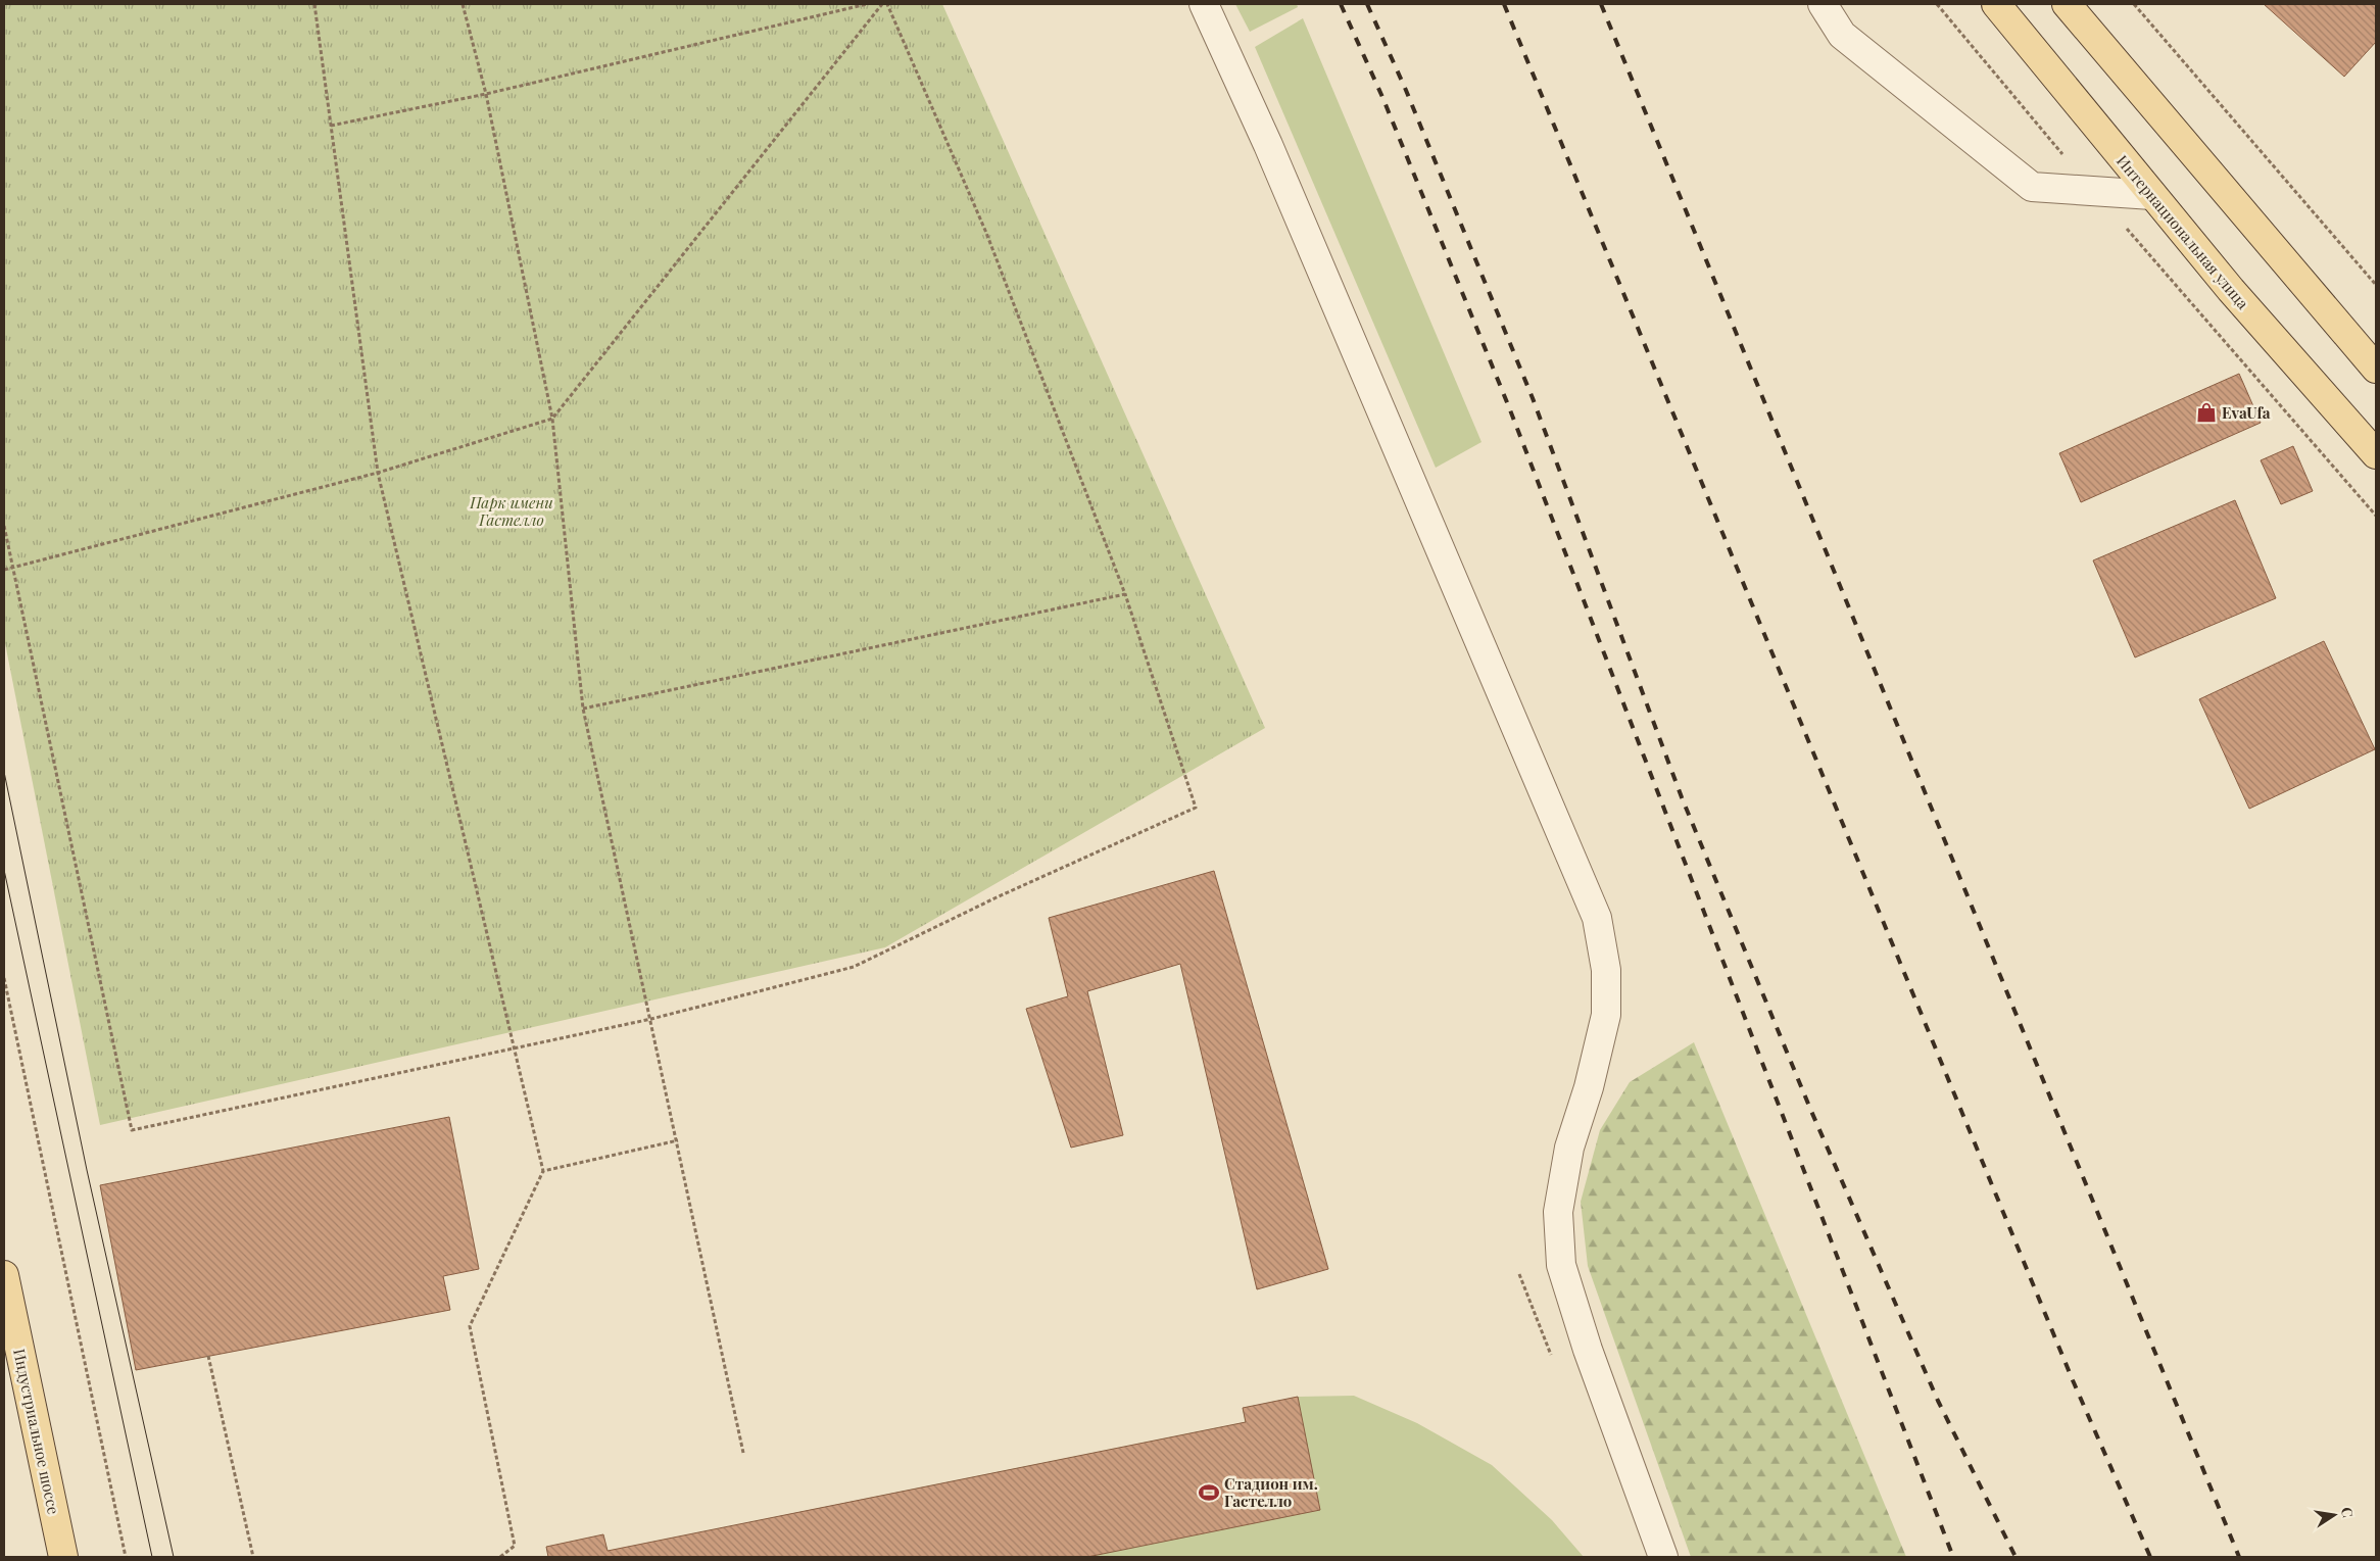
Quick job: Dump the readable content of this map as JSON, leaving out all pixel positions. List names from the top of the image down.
{
  "streets": {
    "main road": ["Интернациональная улица", "Индустриальное шоссе"]
  },
  "parks": ["Парк имени Гастелло"],
  "places": {
    "shop": ["EvaUfa"],
    "sports": ["Стадион им. Гастелло"]
  },
  "north": "right"
}
